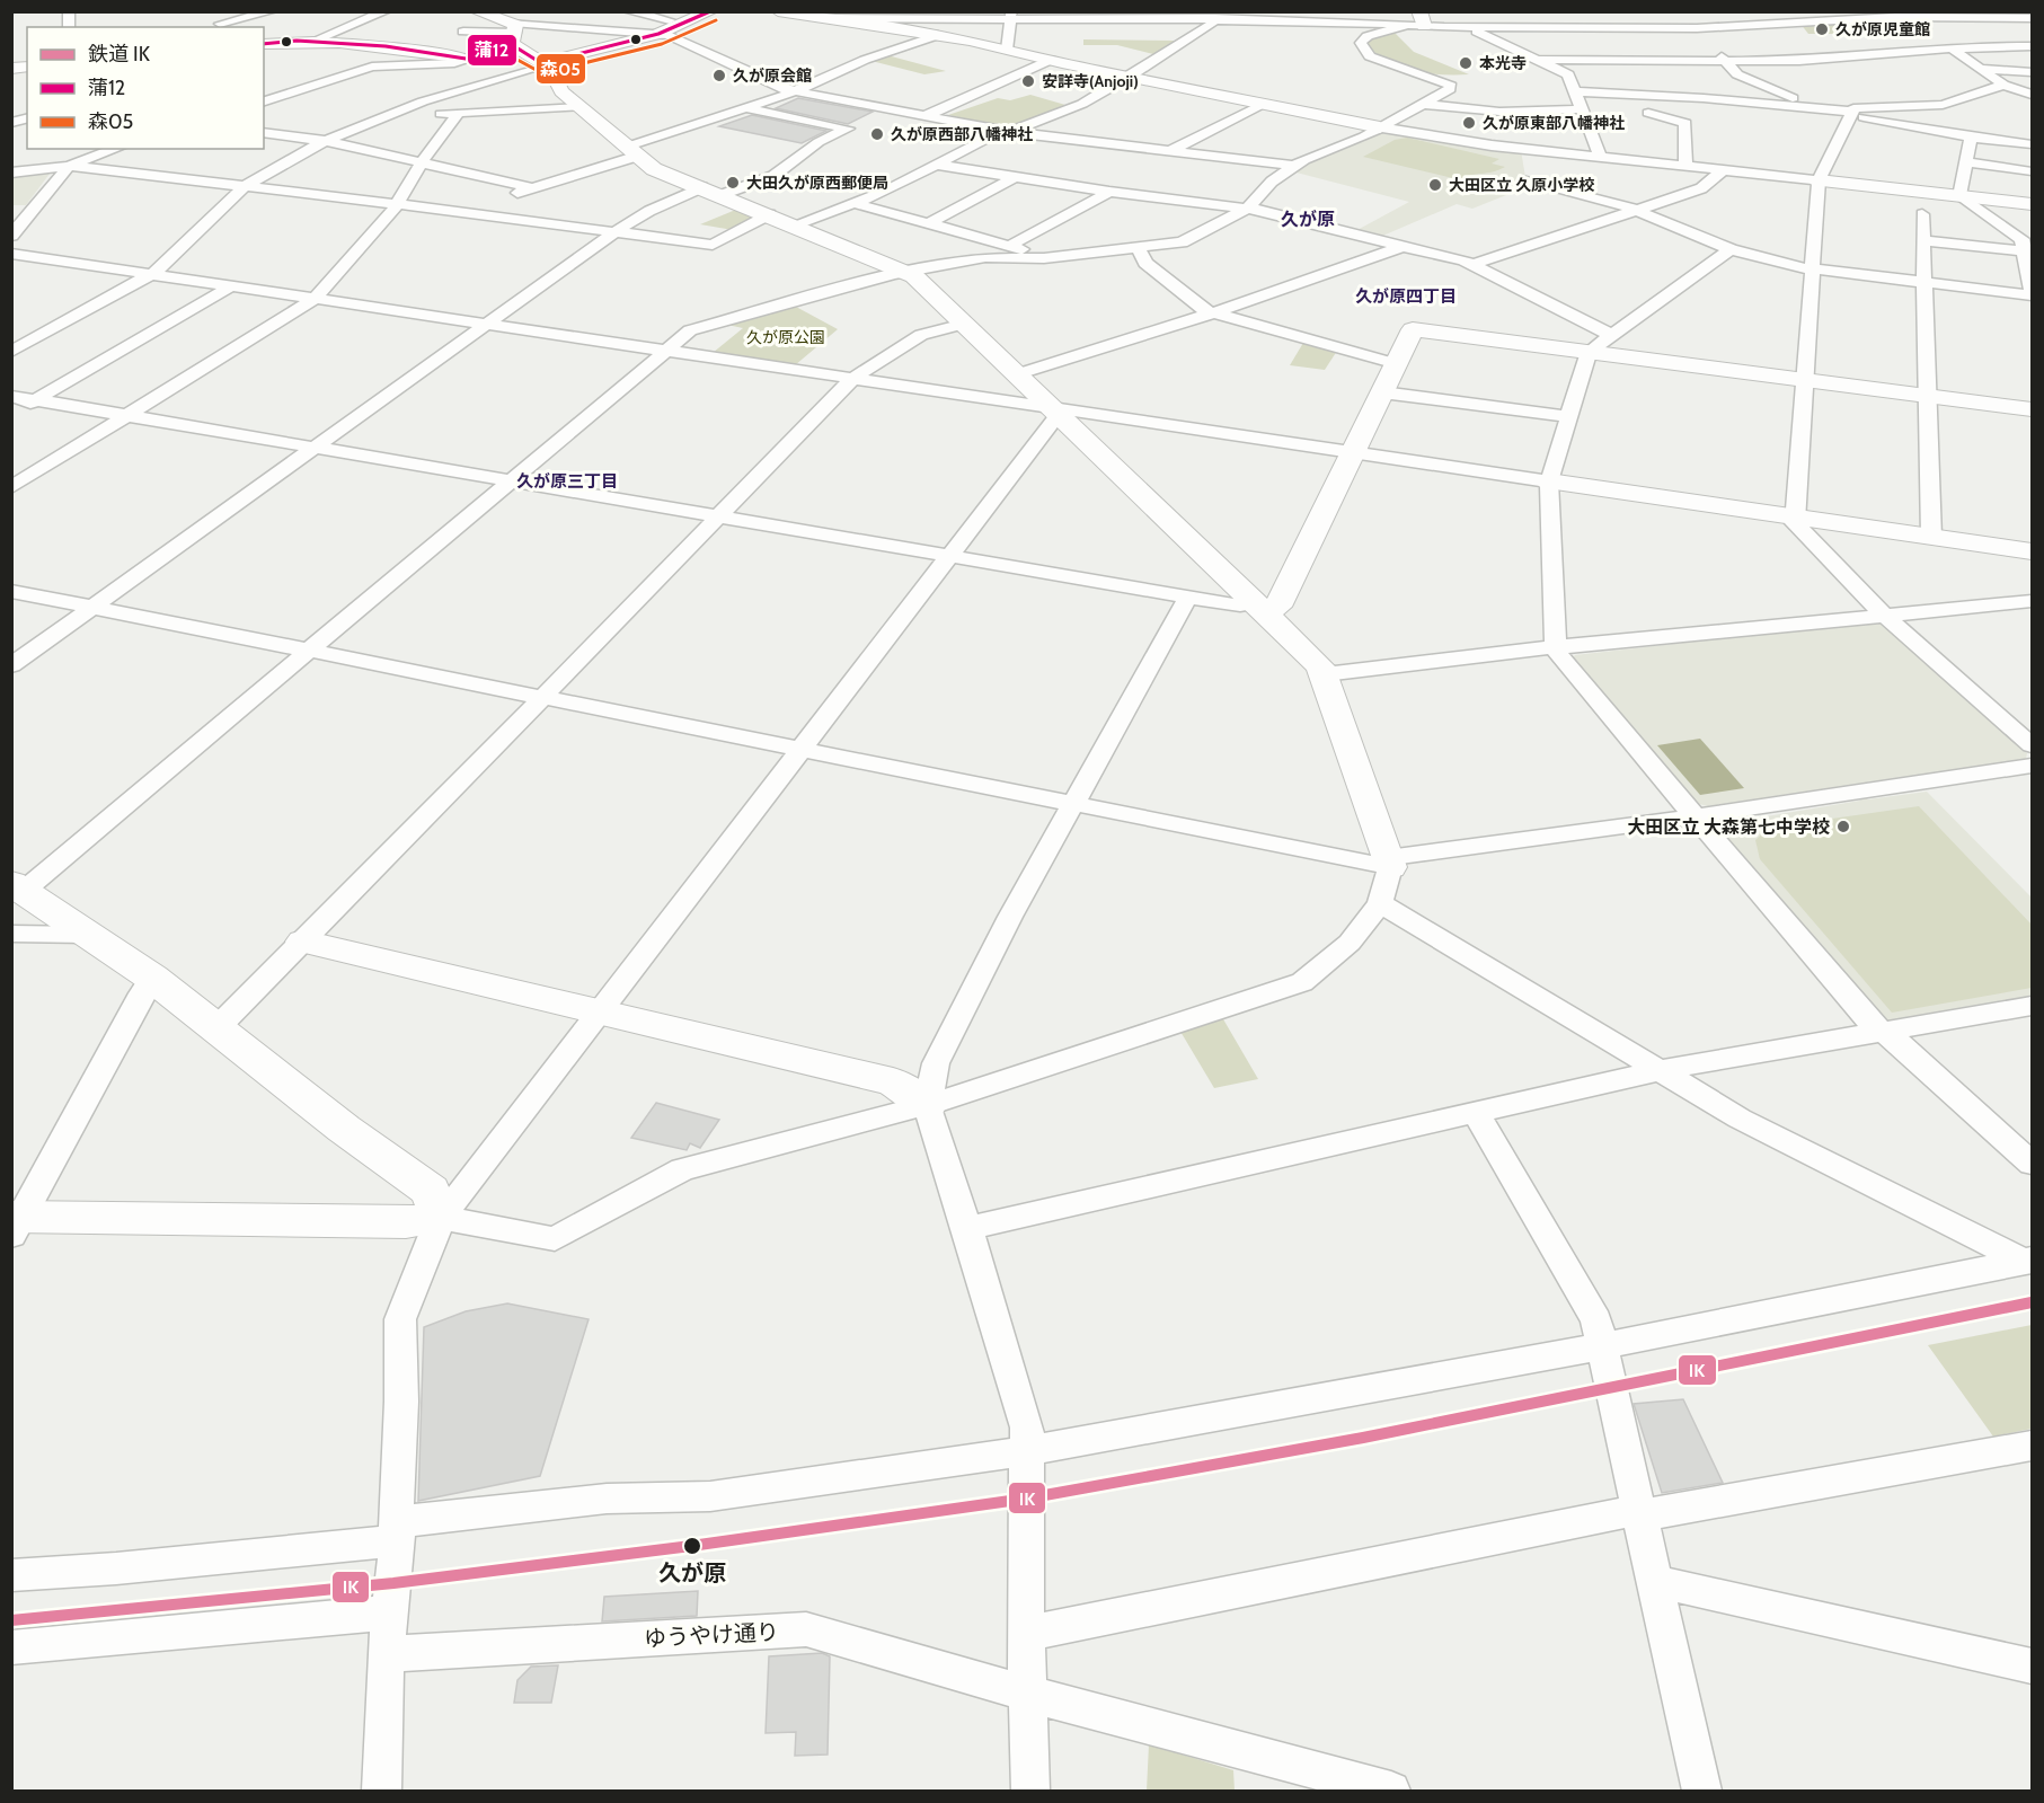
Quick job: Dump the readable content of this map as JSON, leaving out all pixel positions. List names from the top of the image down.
{
  "streets": {
    "street": ["ゆうやけ通り"]
  },
  "districts": ["久が原", "久が原四丁目", "久が原三丁目"],
  "parks": ["久が原公園"],
  "places": [
    "久が原児童館",
    "本光寺",
    "久が原会館",
    "安詳寺(Anjoji)",
    "久が原東部八幡神社",
    "久が原西部八幡神社",
    "大田久が原西郵便局",
    "大田区立 久原小学校",
    "大田区立 大森第七中学校",
    "久が原"
  ],
  "lines": ["transit line 蒲12", "transit line 森05", "rail line IK"],
  "legend": ["鉄道 IK", "蒲12", "森05"]
}
